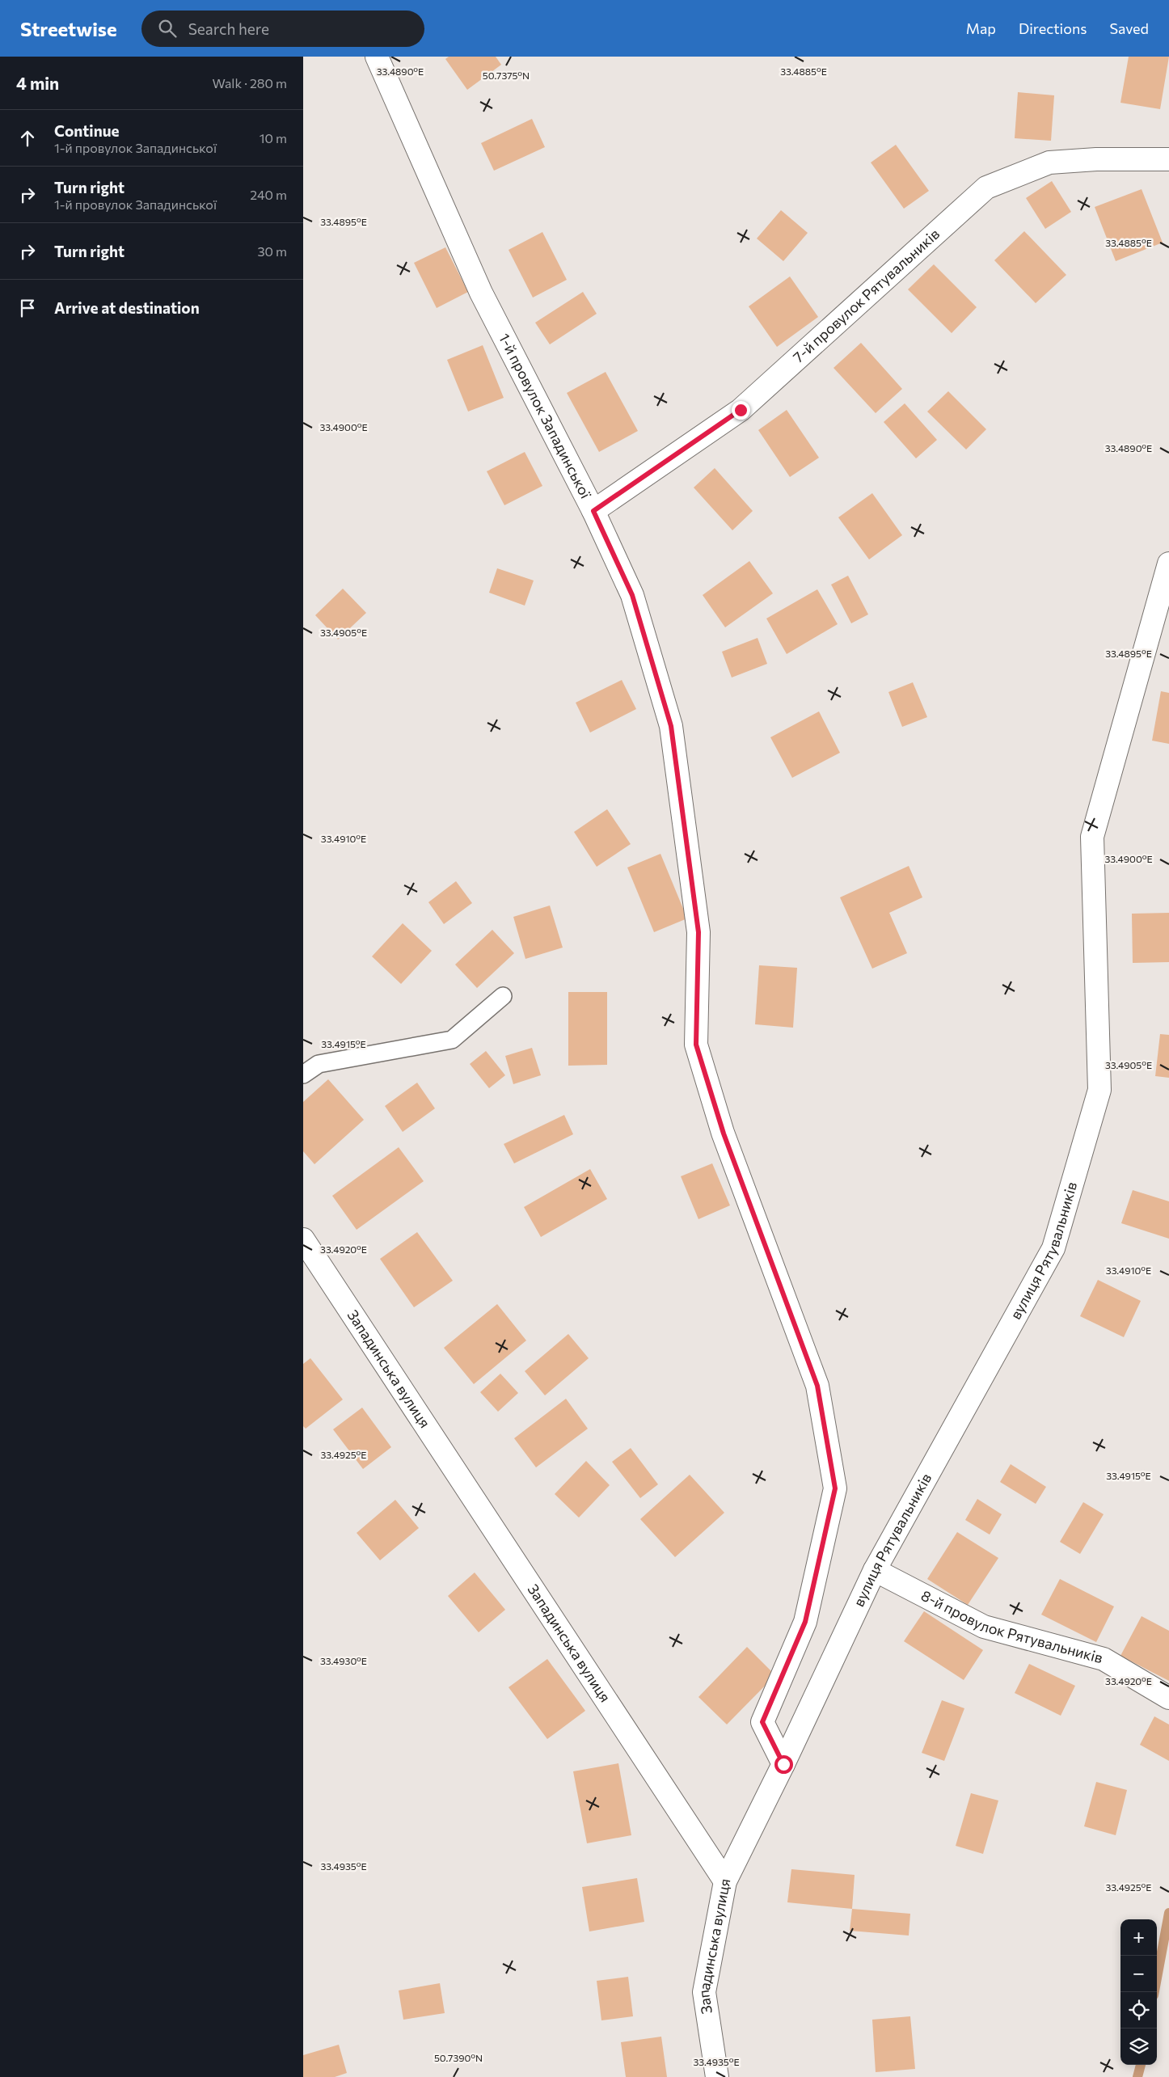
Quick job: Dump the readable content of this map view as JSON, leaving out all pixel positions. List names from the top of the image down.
{
  "streets": {
    "street": [
      "7-й провулок Рятувальників",
      "1-й провулок Западинської",
      "вулиця Рятувальників",
      "Западинська вулиця",
      "8-й провулок Рятувальників"
    ]
  },
  "crossings": [
    ["7-й провулок Рятувальників", "1-й провулок Западинської"],
    ["1-й провулок Западинської", "вулиця Рятувальників"],
    ["вулиця Рятувальників", "Западинська вулиця"],
    ["вулиця Рятувальників", "8-й провулок Рятувальників"]
  ],
  "page": {
    "header": "Streetwise",
    "search": "Search here",
    "nav": ["Map", "Directions", "Saved"],
    "heading": ["4 min", "Walk · 280 m"],
    "list": [
      ["Continue", "1-й провулок Западинської", "10 m"],
      ["Turn right", "1-й провулок Западинської", "240 m"],
      ["Turn right", "30 m"],
      "Arrive at destination"
    ],
    "map_buttons": ["+", "−"]
  },
  "coordinates": [
    "33.4890°E",
    "33.4885°E",
    "50.7375°N",
    "33.4895°E",
    "33.4900°E",
    "33.4905°E",
    "33.4910°E",
    "33.4915°E",
    "33.4920°E",
    "33.4925°E",
    "33.4930°E",
    "33.4935°E",
    "50.7390°N"
  ]
}
